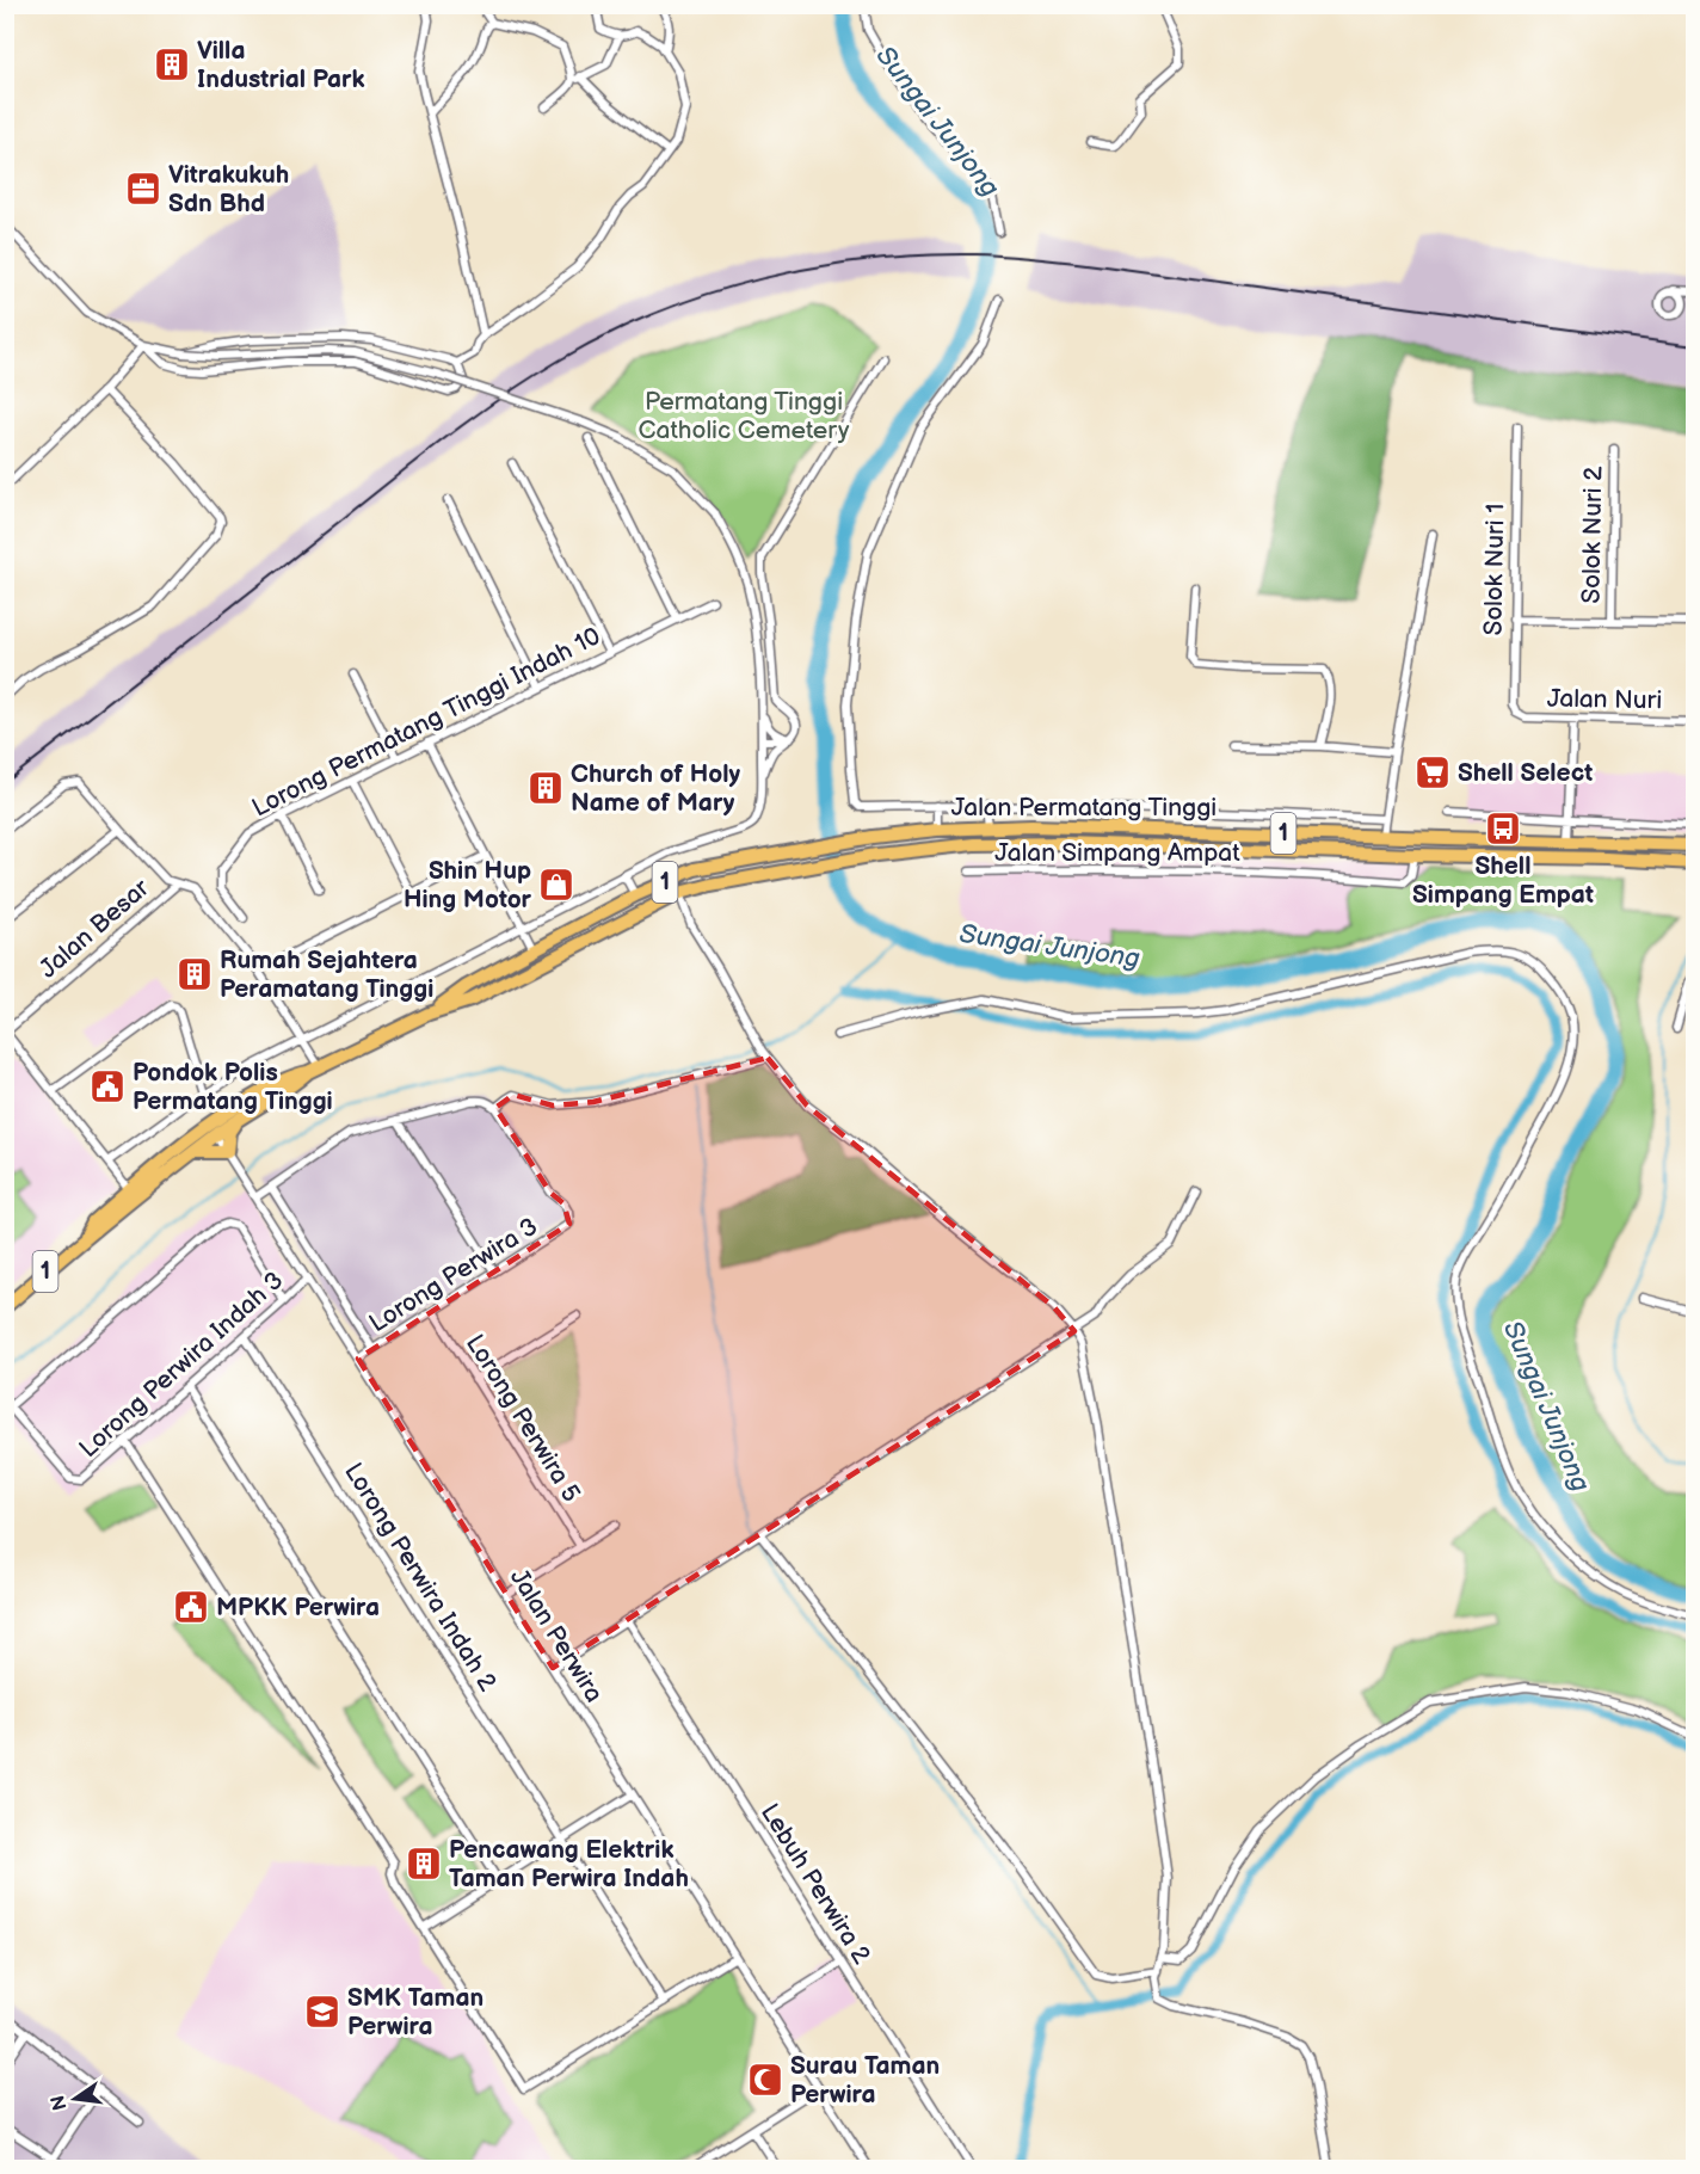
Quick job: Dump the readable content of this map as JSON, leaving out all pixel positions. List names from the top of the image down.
{
  "streets": {
    "highway": ["Jalan Permatang Tinggi", "1"],
    "street": [
      "Solok Nuri 2",
      "Solok Nuri 1",
      "Jalan Nuri",
      "Lorong Permatang Tinggi Indah 10",
      "Jalan Simpang Ampat",
      "Jalan Besar",
      "Lorong Perwira 3",
      "Lorong Perwira Indah 3",
      "Lorong Perwira 5",
      "Lorong Perwira Indah 2",
      "Jalan Perwira",
      "Lebuh Perwira 2"
    ]
  },
  "crossings": [
    ["Solok Nuri 1", "Jalan Nuri"],
    ["Jalan Permatang Tinggi", "Jalan Simpang Ampat"],
    ["Jalan Permatang Tinggi", "Jalan Perwira"],
    ["Lorong Perwira 3", "Lorong Perwira 5"],
    ["Lorong Perwira 3", "Jalan Perwira"],
    ["Lorong Perwira Indah 3", "Lorong Perwira Indah 2"],
    ["Lorong Perwira Indah 3", "Jalan Perwira"]
  ],
  "water": ["Sungai Junjong"],
  "parks": ["Permatang Tinggi Catholic Cemetery"],
  "places": {
    "building": [
      "Villa Industrial Park",
      "Church of Holy Name of Mary",
      "Rumah Sejahtera Peramatang Tinggi",
      "Pencawang Elektrik Taman Perwira Indah"
    ],
    "office": ["Vitrakukuh Sdn Bhd"],
    "supermarket": ["Shell Select"],
    "bus stop": ["Shell Simpang Empat"],
    "shop": ["Shin Hup Hing Motor"],
    "public building": ["Pondok Polis Permatang Tinggi", "MPKK Perwira"],
    "school or university": ["SMK Taman Perwira"],
    "mosque": ["Surau Taman Perwira"]
  },
  "north": "left"
}
